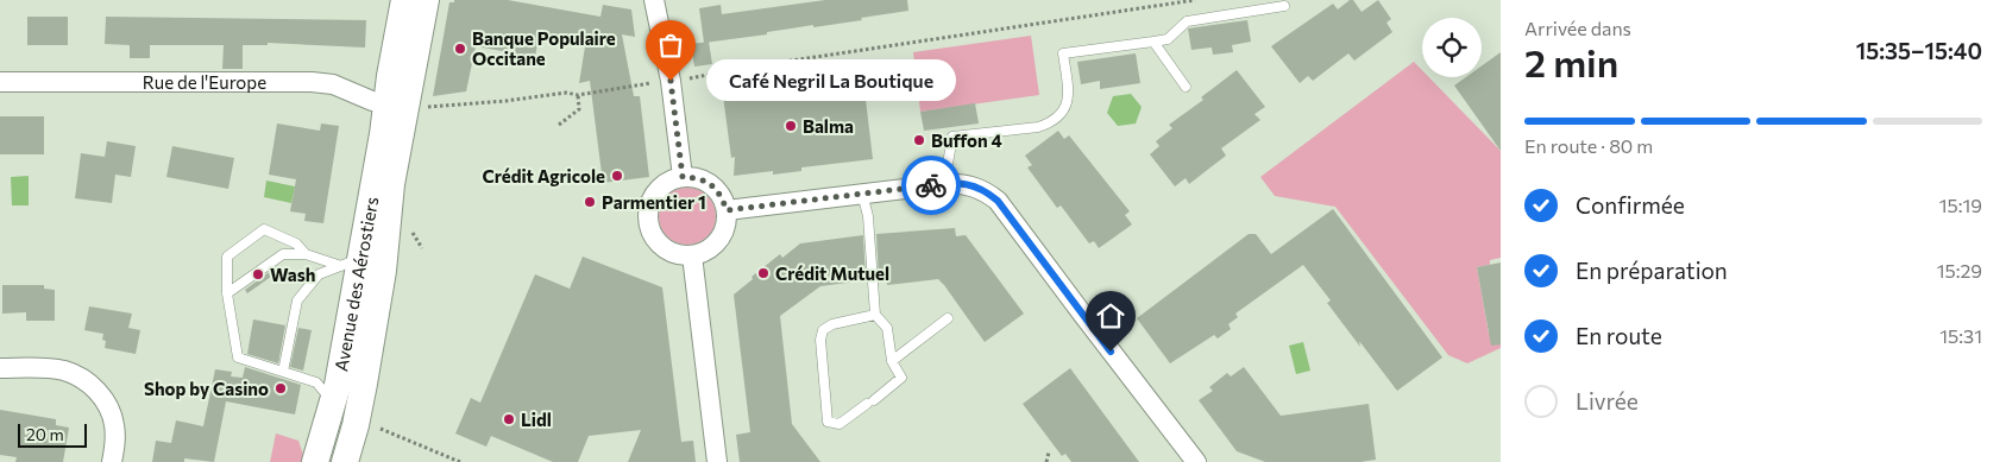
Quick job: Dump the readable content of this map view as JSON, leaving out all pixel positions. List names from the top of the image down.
{
  "streets": {
    "main road": ["Avenue des Aérostiers"],
    "street": ["Rue de l'Europe"]
  },
  "crossings": [
    ["Rue de l'Europe", "Avenue des Aérostiers"]
  ],
  "places": [
    "Banque Populaire Occitane",
    "Café Negril La Boutique",
    "Balma",
    "Buffon 4",
    "Crédit Agricole",
    "Parmentier 1",
    "Crédit Mutuel",
    "Wash",
    "Shop by Casino",
    "Lidl"
  ],
  "scale_bar": "20 m",
  "page": {
    "heading": ["2 min", "Arrivée dans", "15:35–15:40"],
    "bubble": "Café Negril La Boutique",
    "bar": "En route · 80 m",
    "list": [
      ["Confirmée", "15:19"],
      ["En préparation", "15:29"],
      ["En route", "15:31"],
      "Livrée"
    ],
    "scale": "20 m"
  }
}
